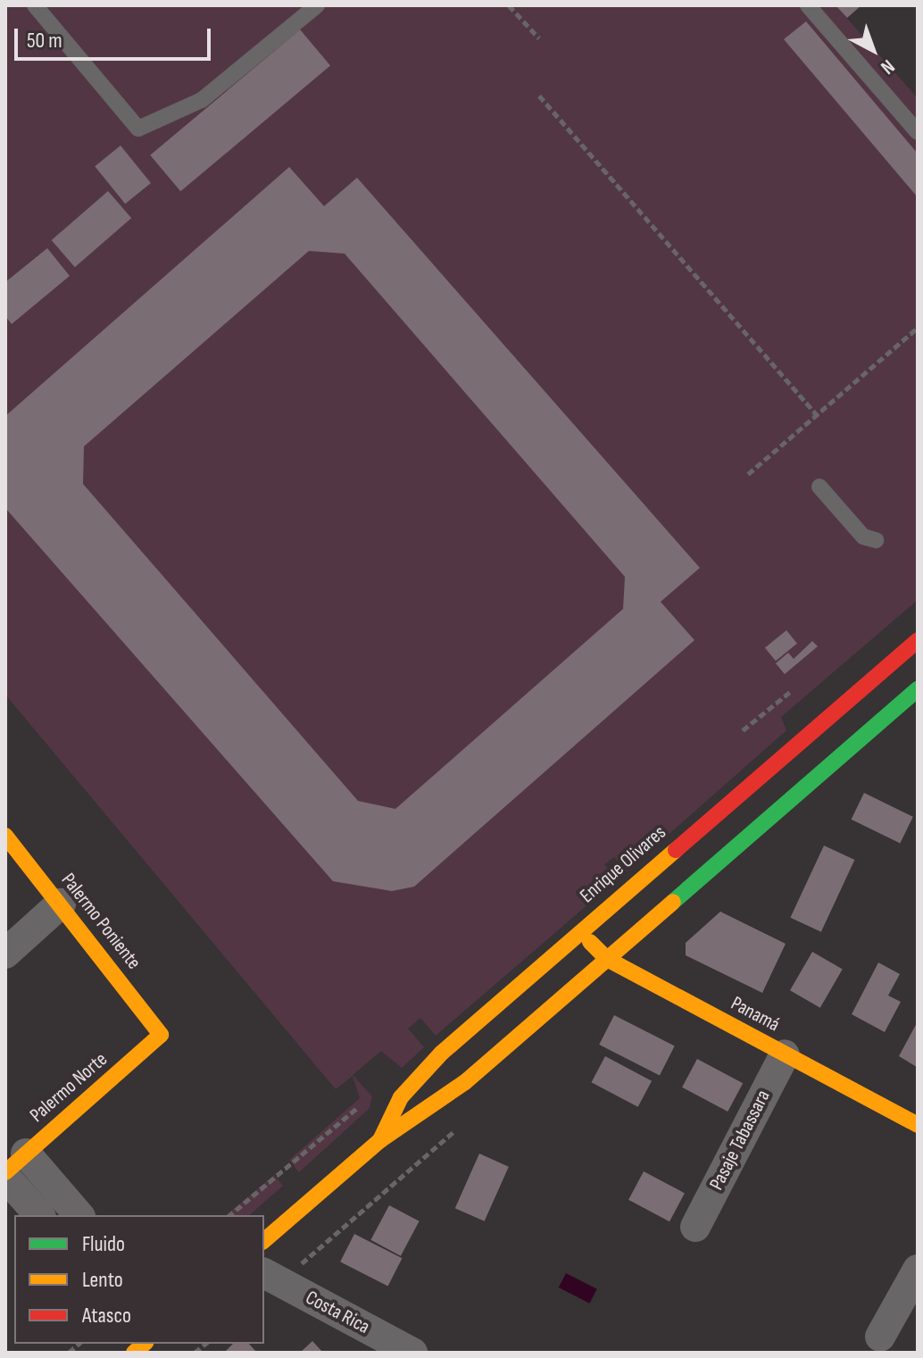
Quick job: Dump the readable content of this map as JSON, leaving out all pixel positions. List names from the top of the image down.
{
  "streets": {
    "main road": [
      "Enrique Olivares",
      "Palermo Poniente",
      "Panamá",
      "Palermo Norte"
    ],
    "street": ["Pasaje Tabassara", "Costa Rica"]
  },
  "crossings": [
    ["Enrique Olivares", "Panamá"],
    ["Palermo Poniente", "Palermo Norte"],
    ["Panamá", "Pasaje Tabassara"]
  ],
  "legend": ["Fluido", "Lento", "Atasco"],
  "scale_bar": "50 m",
  "north": "bottom right"
}
